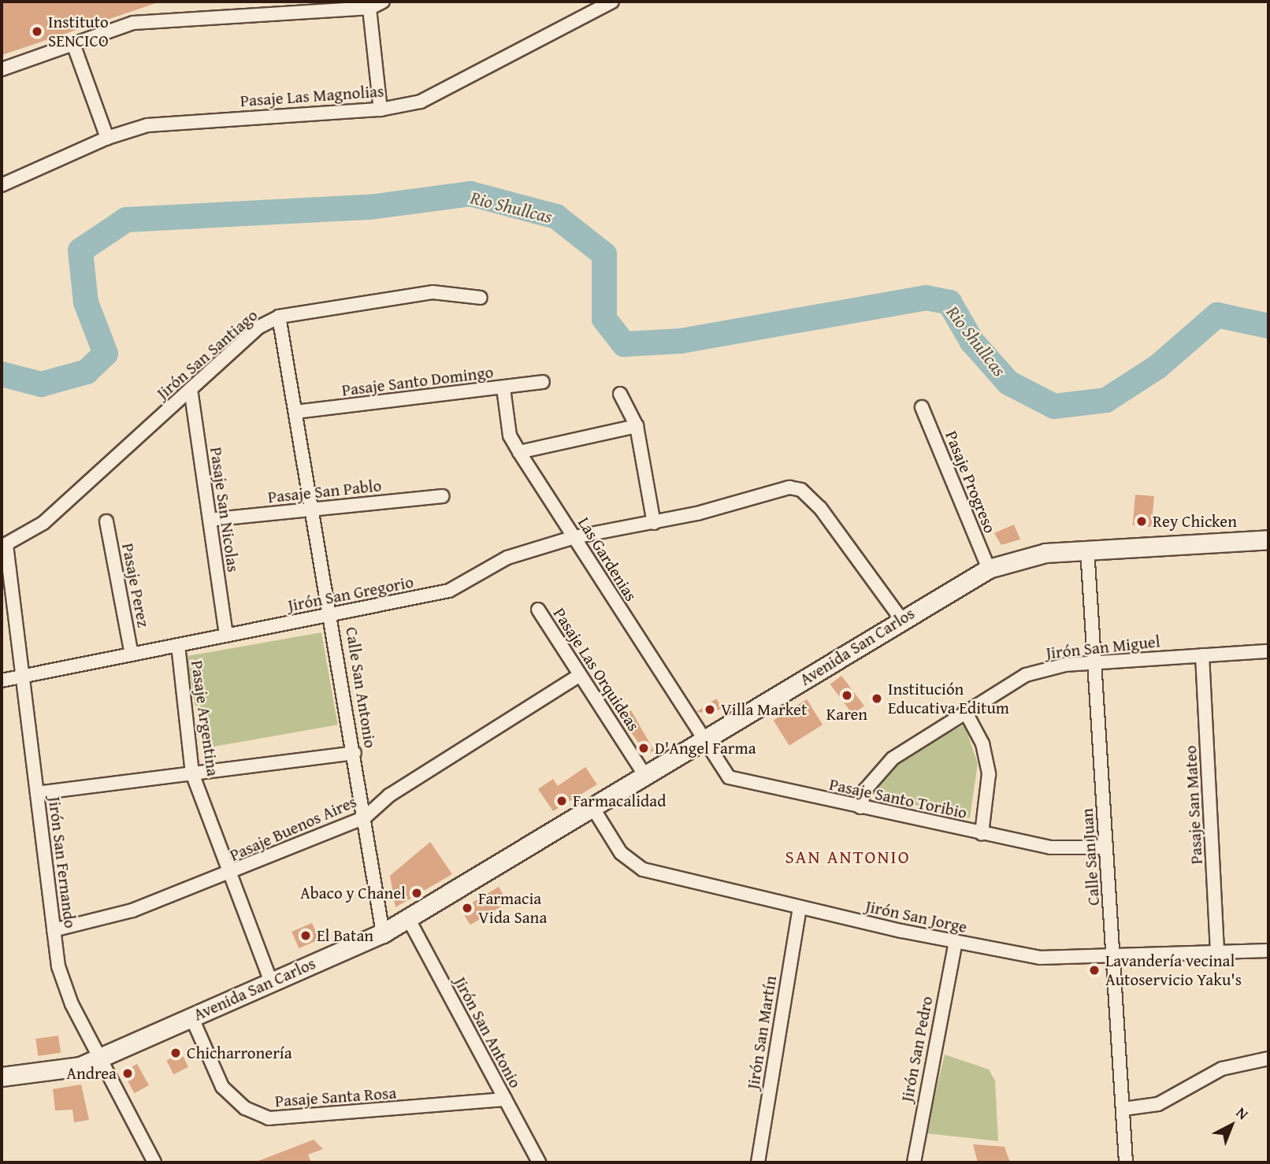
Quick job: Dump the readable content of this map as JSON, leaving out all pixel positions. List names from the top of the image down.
{
  "streets": {
    "main road": ["Avenida San Carlos"],
    "street": [
      "Pasaje Las Magnolias",
      "Jirón San Santiago",
      "Pasaje Santo Domingo",
      "Pasaje Progreso",
      "Pasaje San Pablo",
      "Pasaje San Nicolas",
      "Las Gardenias",
      "Pasaje Perez",
      "Jirón San Gregorio",
      "Jirón San Miguel",
      "Pasaje Las Orquideas",
      "Calle San Antonio",
      "Pasaje Argentina",
      "Pasaje Santo Toribio",
      "Pasaje San Mateo",
      "Pasaje Buenos Aires",
      "Calle San Juan",
      "Jirón San Fernando",
      "Jirón San Jorge",
      "Jirón San Antonio",
      "Jirón San Martín",
      "Jirón San Pedro",
      "Pasaje Santa Rosa"
    ]
  },
  "crossings": [
    ["Jirón San Santiago", "Pasaje San Nicolas"],
    ["Jirón San Santiago", "Calle San Antonio"],
    ["Jirón San Santiago", "Jirón San Fernando"],
    ["Pasaje Santo Domingo", "Las Gardenias"],
    ["Pasaje Santo Domingo", "Calle San Antonio"],
    ["Pasaje Progreso", "Avenida San Carlos"],
    ["Pasaje San Pablo", "Pasaje San Nicolas"],
    ["Pasaje San Pablo", "Calle San Antonio"],
    ["Pasaje San Nicolas", "Jirón San Gregorio"],
    ["Las Gardenias", "Jirón San Gregorio"],
    ["Las Gardenias", "Avenida San Carlos"],
    ["Las Gardenias", "Pasaje Santo Toribio"],
    ["Pasaje Perez", "Jirón San Gregorio"],
    ["Jirón San Gregorio", "Avenida San Carlos"],
    ["Jirón San Gregorio", "Calle San Antonio"],
    ["Jirón San Gregorio", "Pasaje Argentina"],
    ["Jirón San Gregorio", "Jirón San Fernando"],
    ["Avenida San Carlos", "Pasaje Las Orquideas"],
    ["Avenida San Carlos", "Calle San Antonio"],
    ["Avenida San Carlos", "Pasaje Argentina"],
    ["Avenida San Carlos", "Pasaje Santo Toribio"],
    ["Avenida San Carlos", "Calle San Juan"],
    ["Avenida San Carlos", "Jirón San Fernando"],
    ["Avenida San Carlos", "Jirón San Jorge"],
    ["Avenida San Carlos", "Jirón San Antonio"],
    ["Avenida San Carlos", "Pasaje Santa Rosa"],
    ["Jirón San Miguel", "Pasaje Santo Toribio"],
    ["Jirón San Miguel", "Pasaje San Mateo"],
    ["Jirón San Miguel", "Calle San Juan"],
    ["Pasaje Las Orquideas", "Pasaje Buenos Aires"],
    ["Calle San Antonio", "Pasaje Buenos Aires"],
    ["Pasaje Argentina", "Pasaje Buenos Aires"],
    ["Pasaje Santo Toribio", "Calle San Juan"],
    ["Pasaje San Mateo", "Jirón San Jorge"],
    ["Pasaje Buenos Aires", "Jirón San Fernando"],
    ["Calle San Juan", "Jirón San Jorge"],
    ["Jirón San Jorge", "Jirón San Martín"],
    ["Jirón San Jorge", "Jirón San Pedro"],
    ["Jirón San Antonio", "Pasaje Santa Rosa"]
  ],
  "districts": ["SAN ANTONIO"],
  "water": ["Rio Shullcas"],
  "places": [
    "Instituto SENCICO",
    "Rey Chicken",
    "Karen",
    "Institución Educativa Editum",
    "Villa Market",
    "D'Angel Farma",
    "Farmacalidad",
    "Abaco y Chanel",
    "Farmacia Vida Sana",
    "El Batan",
    "Lavandería vecinal Autoservicio Yaku's",
    "Chicharronería",
    "Andrea"
  ],
  "north": "top right"
}
